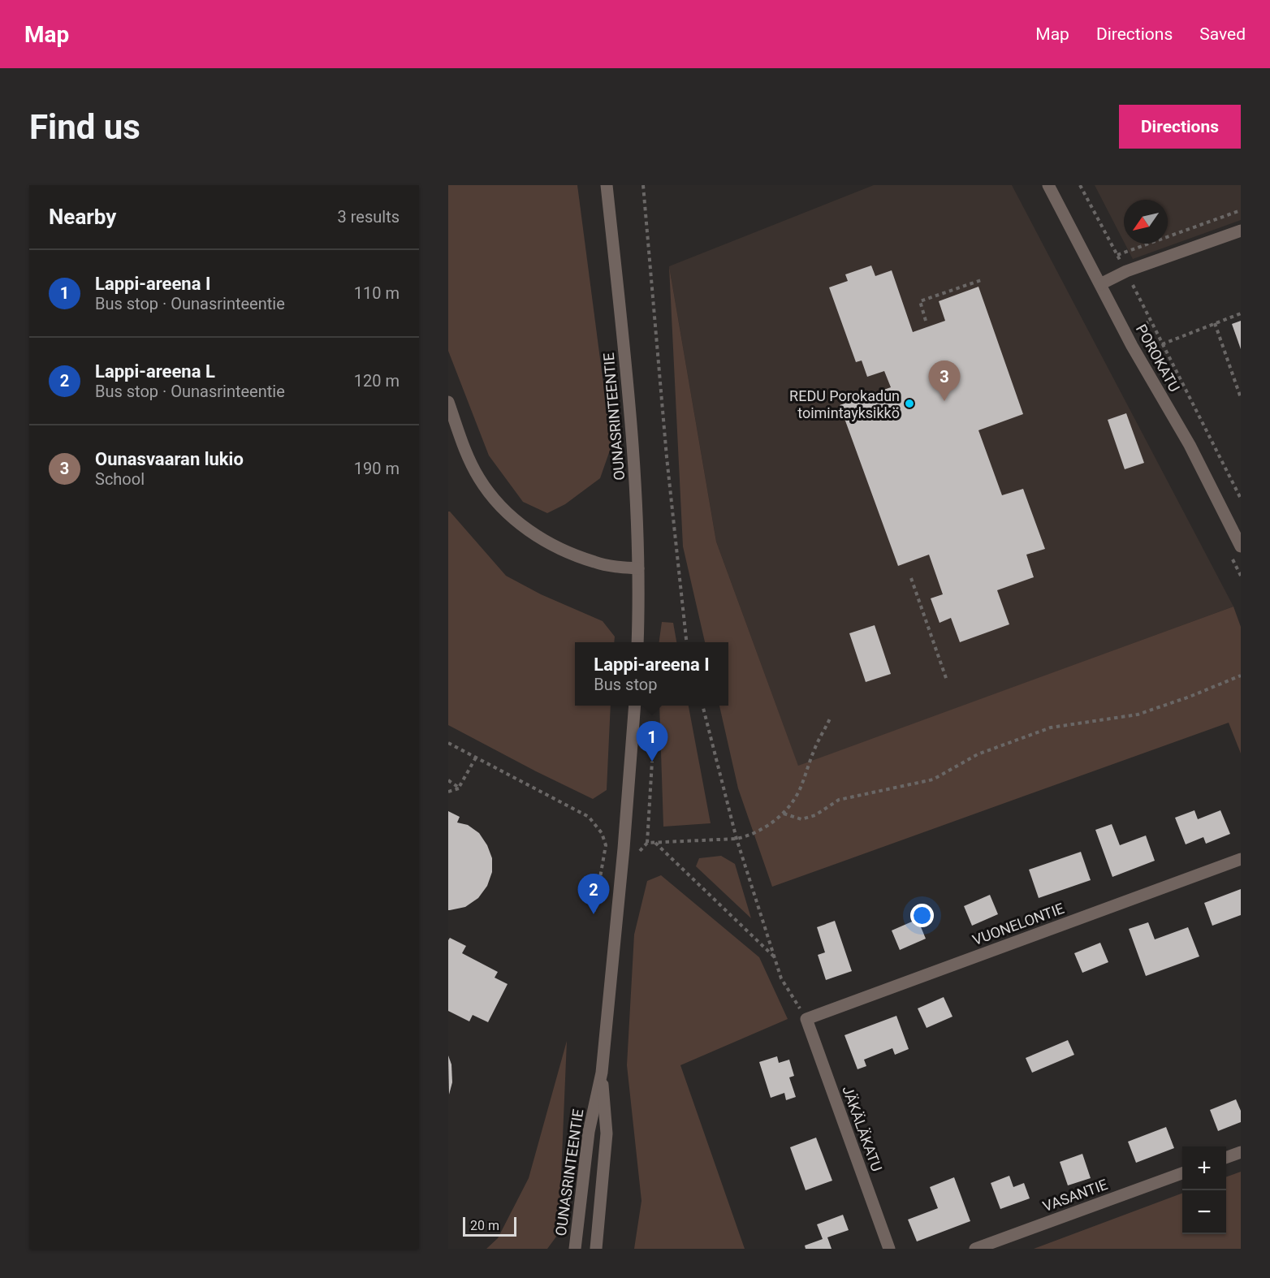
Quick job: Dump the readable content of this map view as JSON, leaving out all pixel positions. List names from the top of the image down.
{
  "streets": {
    "street": [
      "POROKATU",
      "OUNASRINTEENTIE",
      "VUONELONTIE",
      "JÄKÄLÄKATU",
      "VASANTIE"
    ]
  },
  "crossings": [
    ["VUONELONTIE", "JÄKÄLÄKATU"]
  ],
  "places": ["REDU Porokadun toimintayksikkö"],
  "scale_bar": "20 m",
  "north": "bottom left",
  "page": {
    "header": "Map",
    "nav": ["Map", "Directions", "Saved"],
    "buttons": "Directions",
    "title": "Find us",
    "heading": ["Nearby", "3 results"],
    "list": [
      {
        "mark": "1",
        "name": "Lappi-areena I",
        "note": "Bus stop · Ounasrinteentie",
        "value": "110 m"
      },
      {
        "mark": "2",
        "name": "Lappi-areena L",
        "note": "Bus stop · Ounasrinteentie",
        "value": "120 m"
      },
      {
        "mark": "3",
        "name": "Ounasvaaran lukio",
        "note": "School",
        "value": "190 m"
      }
    ],
    "pins": ["3", "1", "2"],
    "popup": ["Lappi-areena I", "Bus stop"],
    "map_buttons": ["+", "−"],
    "scale": "20 m"
  }
}
